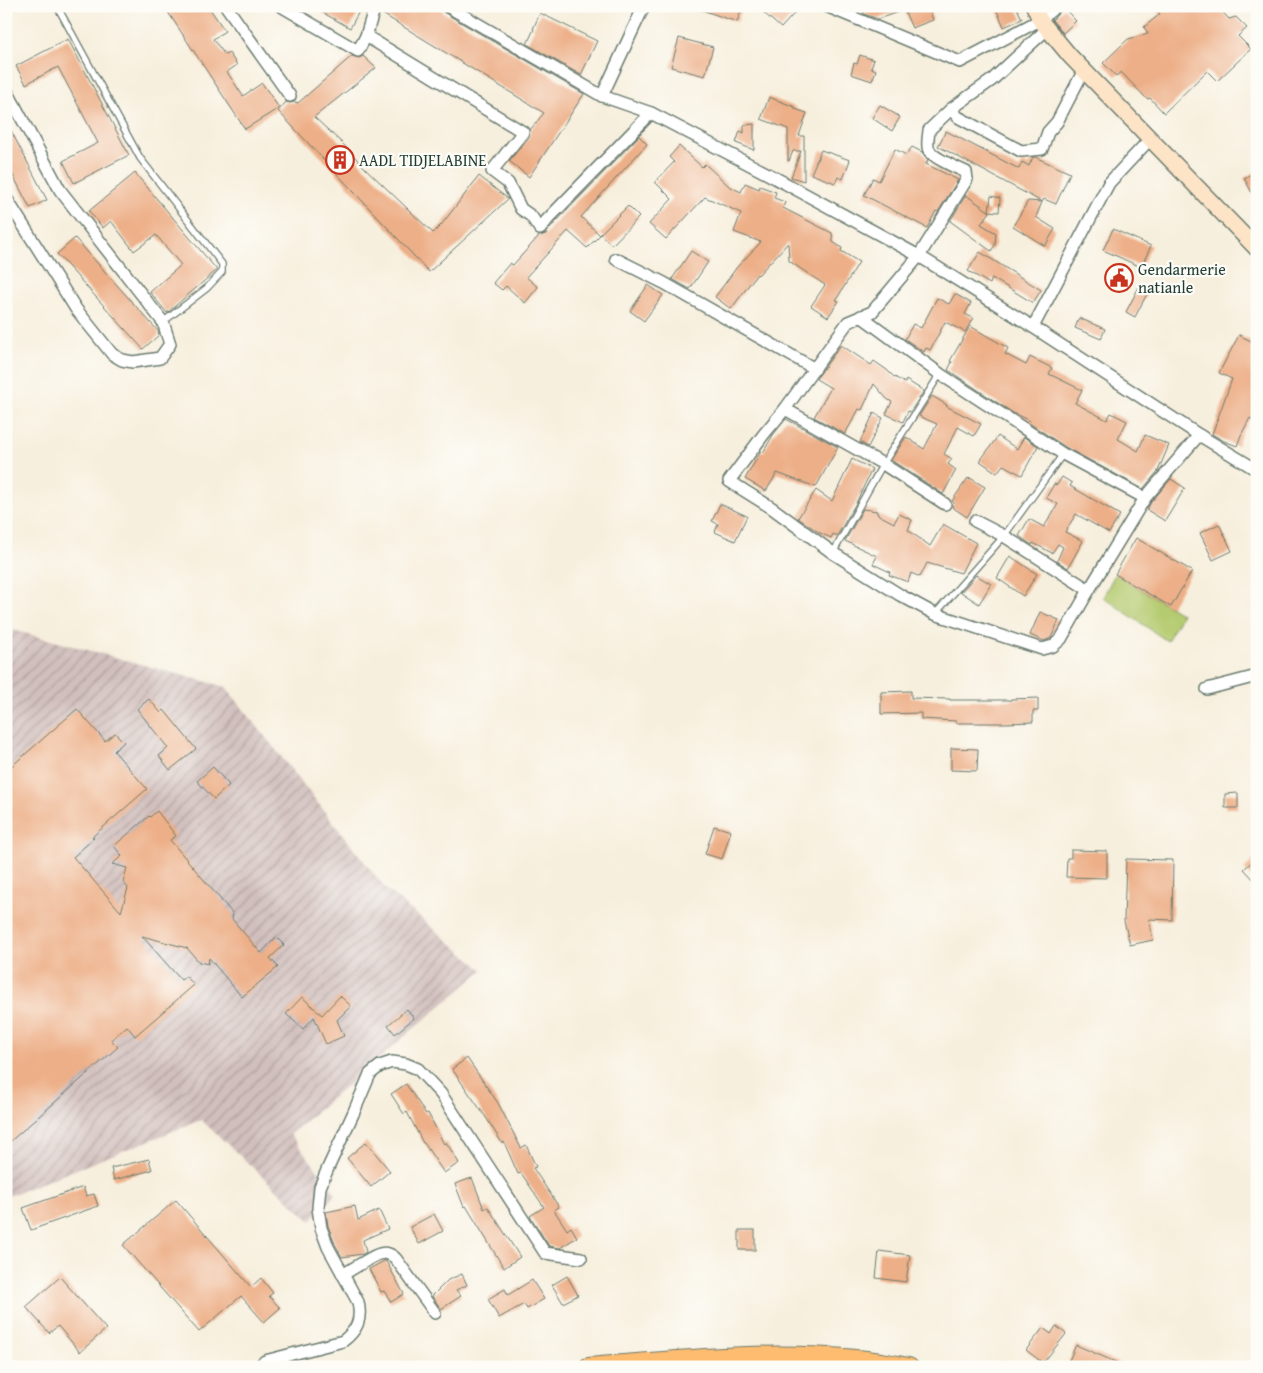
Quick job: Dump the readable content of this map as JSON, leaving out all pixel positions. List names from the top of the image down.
{
  "places": {
    "building": ["AADL TIDJELABINE"],
    "public building": ["Gendarmerie natianle"]
  }
}
